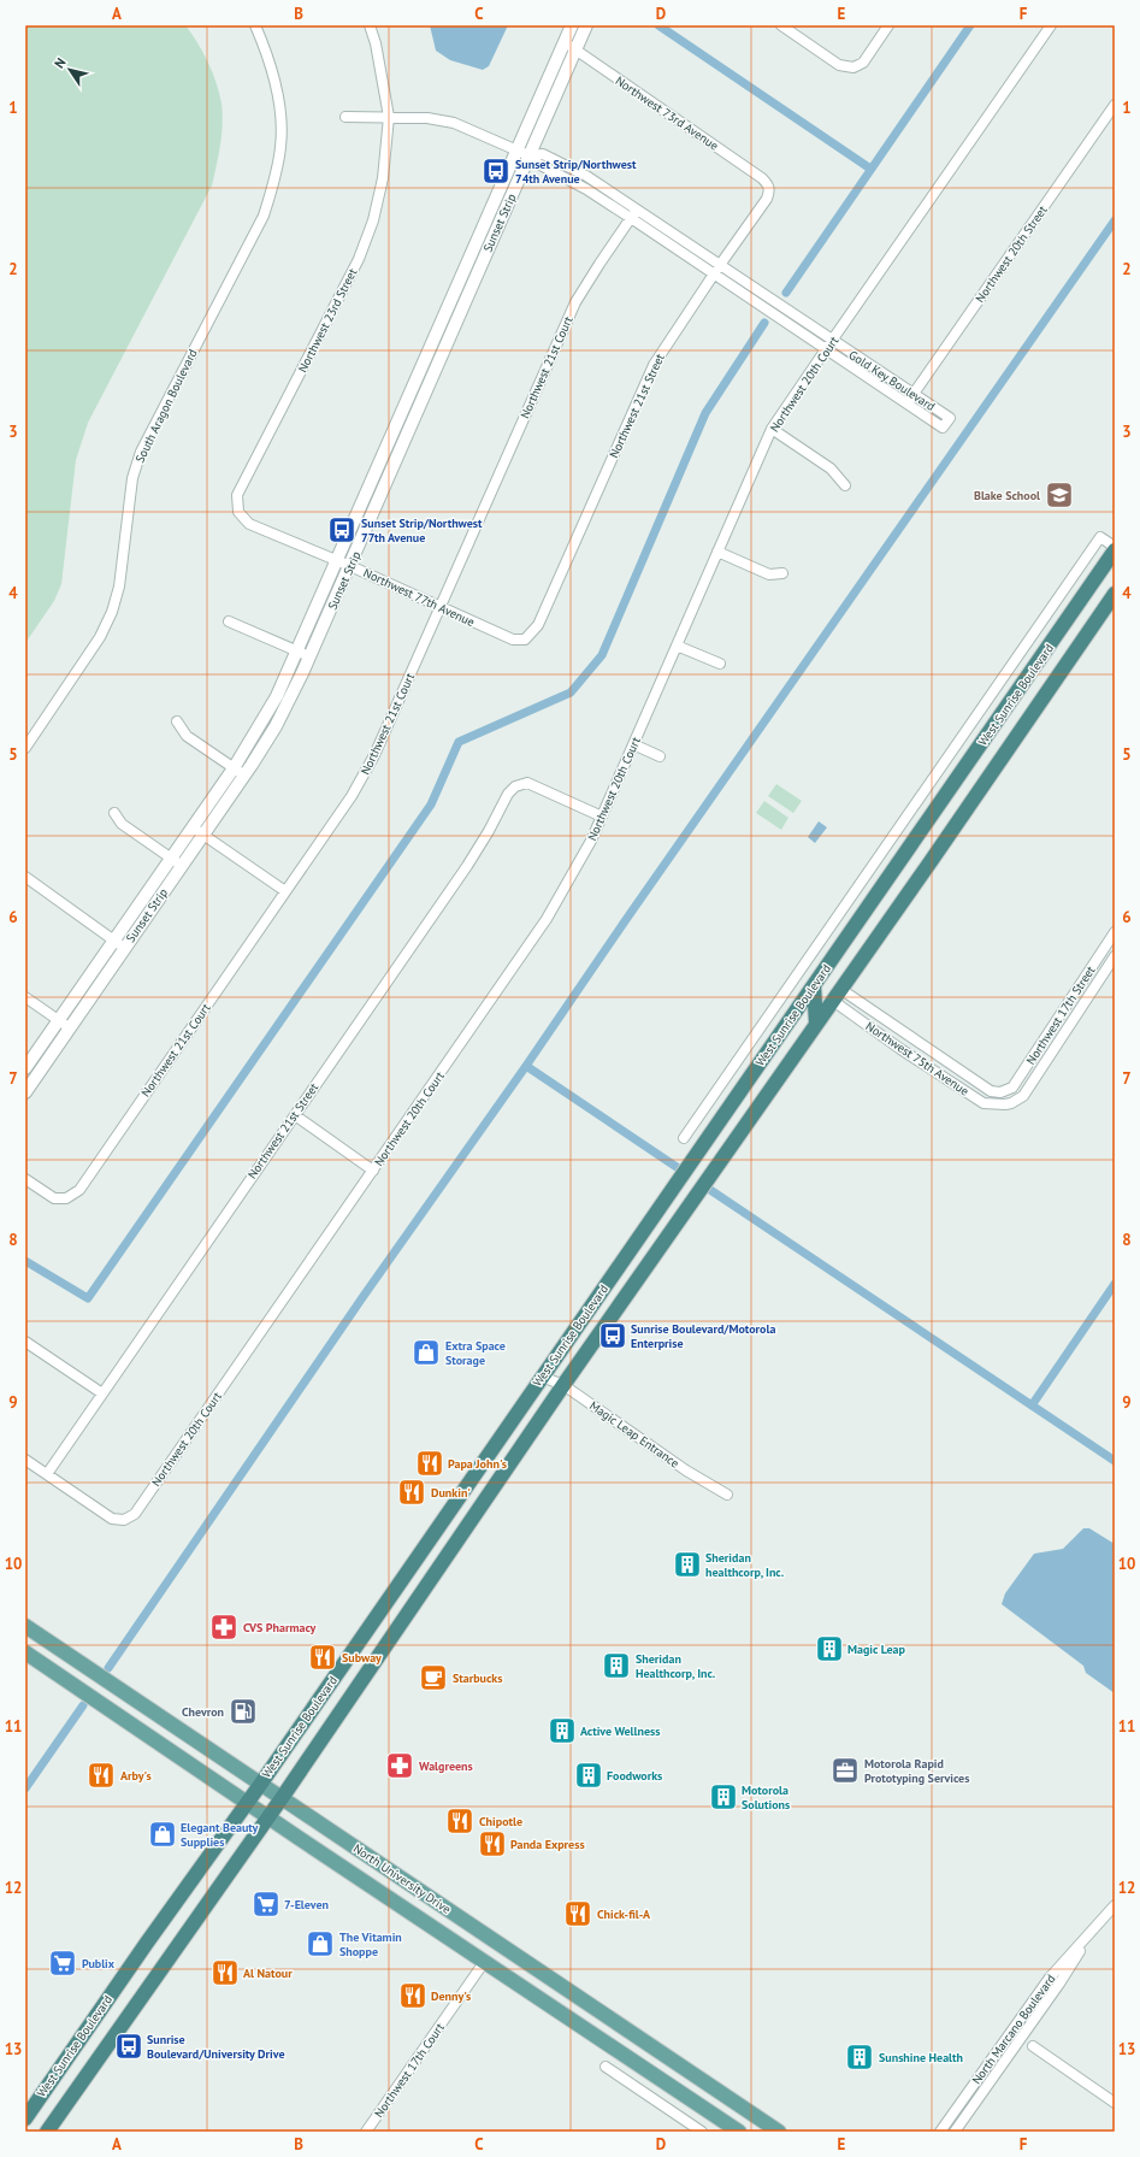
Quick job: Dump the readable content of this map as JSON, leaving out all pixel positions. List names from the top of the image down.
{
  "streets": {
    "highway": ["West Sunrise Boulevard"],
    "main road": ["North University Drive"],
    "street": [
      "Northwest 73rd Avenue",
      "Sunset Strip",
      "Northwest 20th Street",
      "Northwest 23rd Street",
      "Northwest 21st Court",
      "Gold Key Boulevard",
      "Northwest 20th Court",
      "South Aragon Boulevard",
      "Northwest 21st Street",
      "Northwest 77th Avenue",
      "Northwest 17th Street",
      "Northwest 75th Avenue",
      "Magic Leap Entrance",
      "North Marcano Boulevard",
      "Northwest 17th Court"
    ]
  },
  "crossings": [
    ["Northwest 73rd Avenue", "Sunset Strip"],
    ["Northwest 73rd Avenue", "Northwest 21st Street"],
    ["Sunset Strip", "Gold Key Boulevard"],
    ["Sunset Strip", "Northwest 77th Avenue"],
    ["Northwest 20th Street", "Gold Key Boulevard"],
    ["Northwest 23rd Street", "Gold Key Boulevard"],
    ["Northwest 23rd Street", "Northwest 77th Avenue"],
    ["Northwest 21st Court", "Gold Key Boulevard"],
    ["Northwest 21st Court", "Northwest 77th Avenue"],
    ["Gold Key Boulevard", "Northwest 20th Court"],
    ["Gold Key Boulevard", "Northwest 21st Street"],
    ["Northwest 20th Court", "Northwest 21st Street"],
    ["Northwest 21st Street", "Northwest 77th Avenue"],
    ["West Sunrise Boulevard", "Northwest 75th Avenue"],
    ["West Sunrise Boulevard", "Magic Leap Entrance"],
    ["West Sunrise Boulevard", "North University Drive"],
    ["Northwest 17th Street", "Northwest 75th Avenue"],
    ["North University Drive", "Northwest 17th Court"]
  ],
  "places": {
    "bus stop": [
      "Sunset Strip/Northwest 74th Avenue",
      "Sunset Strip/Northwest 77th Avenue",
      "Sunrise Boulevard/Motorola Enterprise",
      "Sunrise Boulevard/University Drive"
    ],
    "school or university": ["Blake School"],
    "shop": ["Extra Space Storage", "Elegant Beauty Supplies", "The Vitamin Shoppe"],
    "restaurant": [
      "Papa John's",
      "Dunkin'",
      "Subway",
      "Arby's",
      "Chipotle",
      "Panda Express",
      "Chick-fil-A",
      "Al Natour",
      "Denny's"
    ],
    "building": [
      "Sheridan healthcorp, Inc.",
      "Magic Leap",
      "Sheridan Healthcorp, Inc.",
      "Active Wellness",
      "Foodworks",
      "Motorola Solutions",
      "Sunshine Health"
    ],
    "pharmacy": ["CVS Pharmacy", "Walgreens"],
    "cafe": ["Starbucks"],
    "fuel station": ["Chevron"],
    "office": ["Motorola Rapid Prototyping Services"],
    "supermarket": ["7-Eleven", "Publix"]
  },
  "north": "top left",
  "grid": {
    "columns": [
      "A",
      "B",
      "C",
      "D",
      "E",
      "F"
    ],
    "rows": [
      "1",
      "2",
      "3",
      "4",
      "5",
      "6",
      "7",
      "8",
      "9",
      "10",
      "11",
      "12",
      "13"
    ]
  }
}
